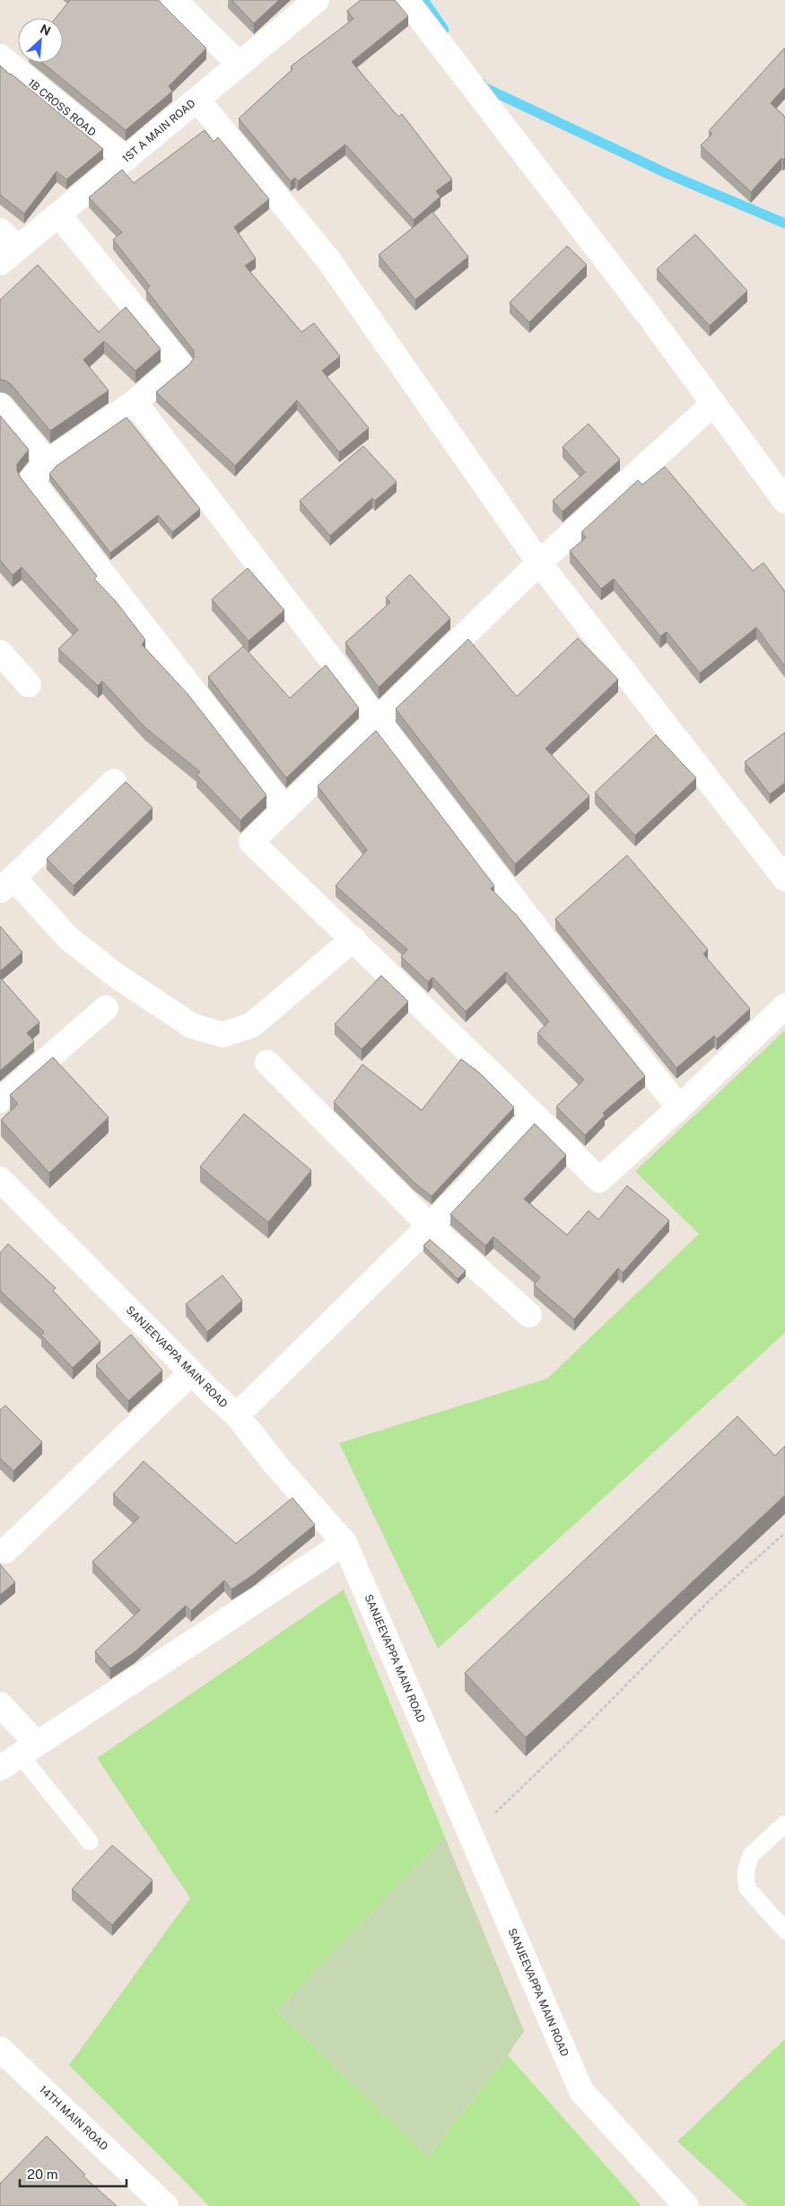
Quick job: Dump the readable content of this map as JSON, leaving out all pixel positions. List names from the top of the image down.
{
  "streets": {
    "street": [
      "1B CROSS ROAD",
      "1ST A MAIN ROAD",
      "SANJEEVAPPA MAIN ROAD",
      "14TH MAIN ROAD"
    ]
  },
  "crossings": [
    ["1B CROSS ROAD", "1ST A MAIN ROAD"]
  ],
  "scale_bar": "20 m",
  "north": "top right"
}
